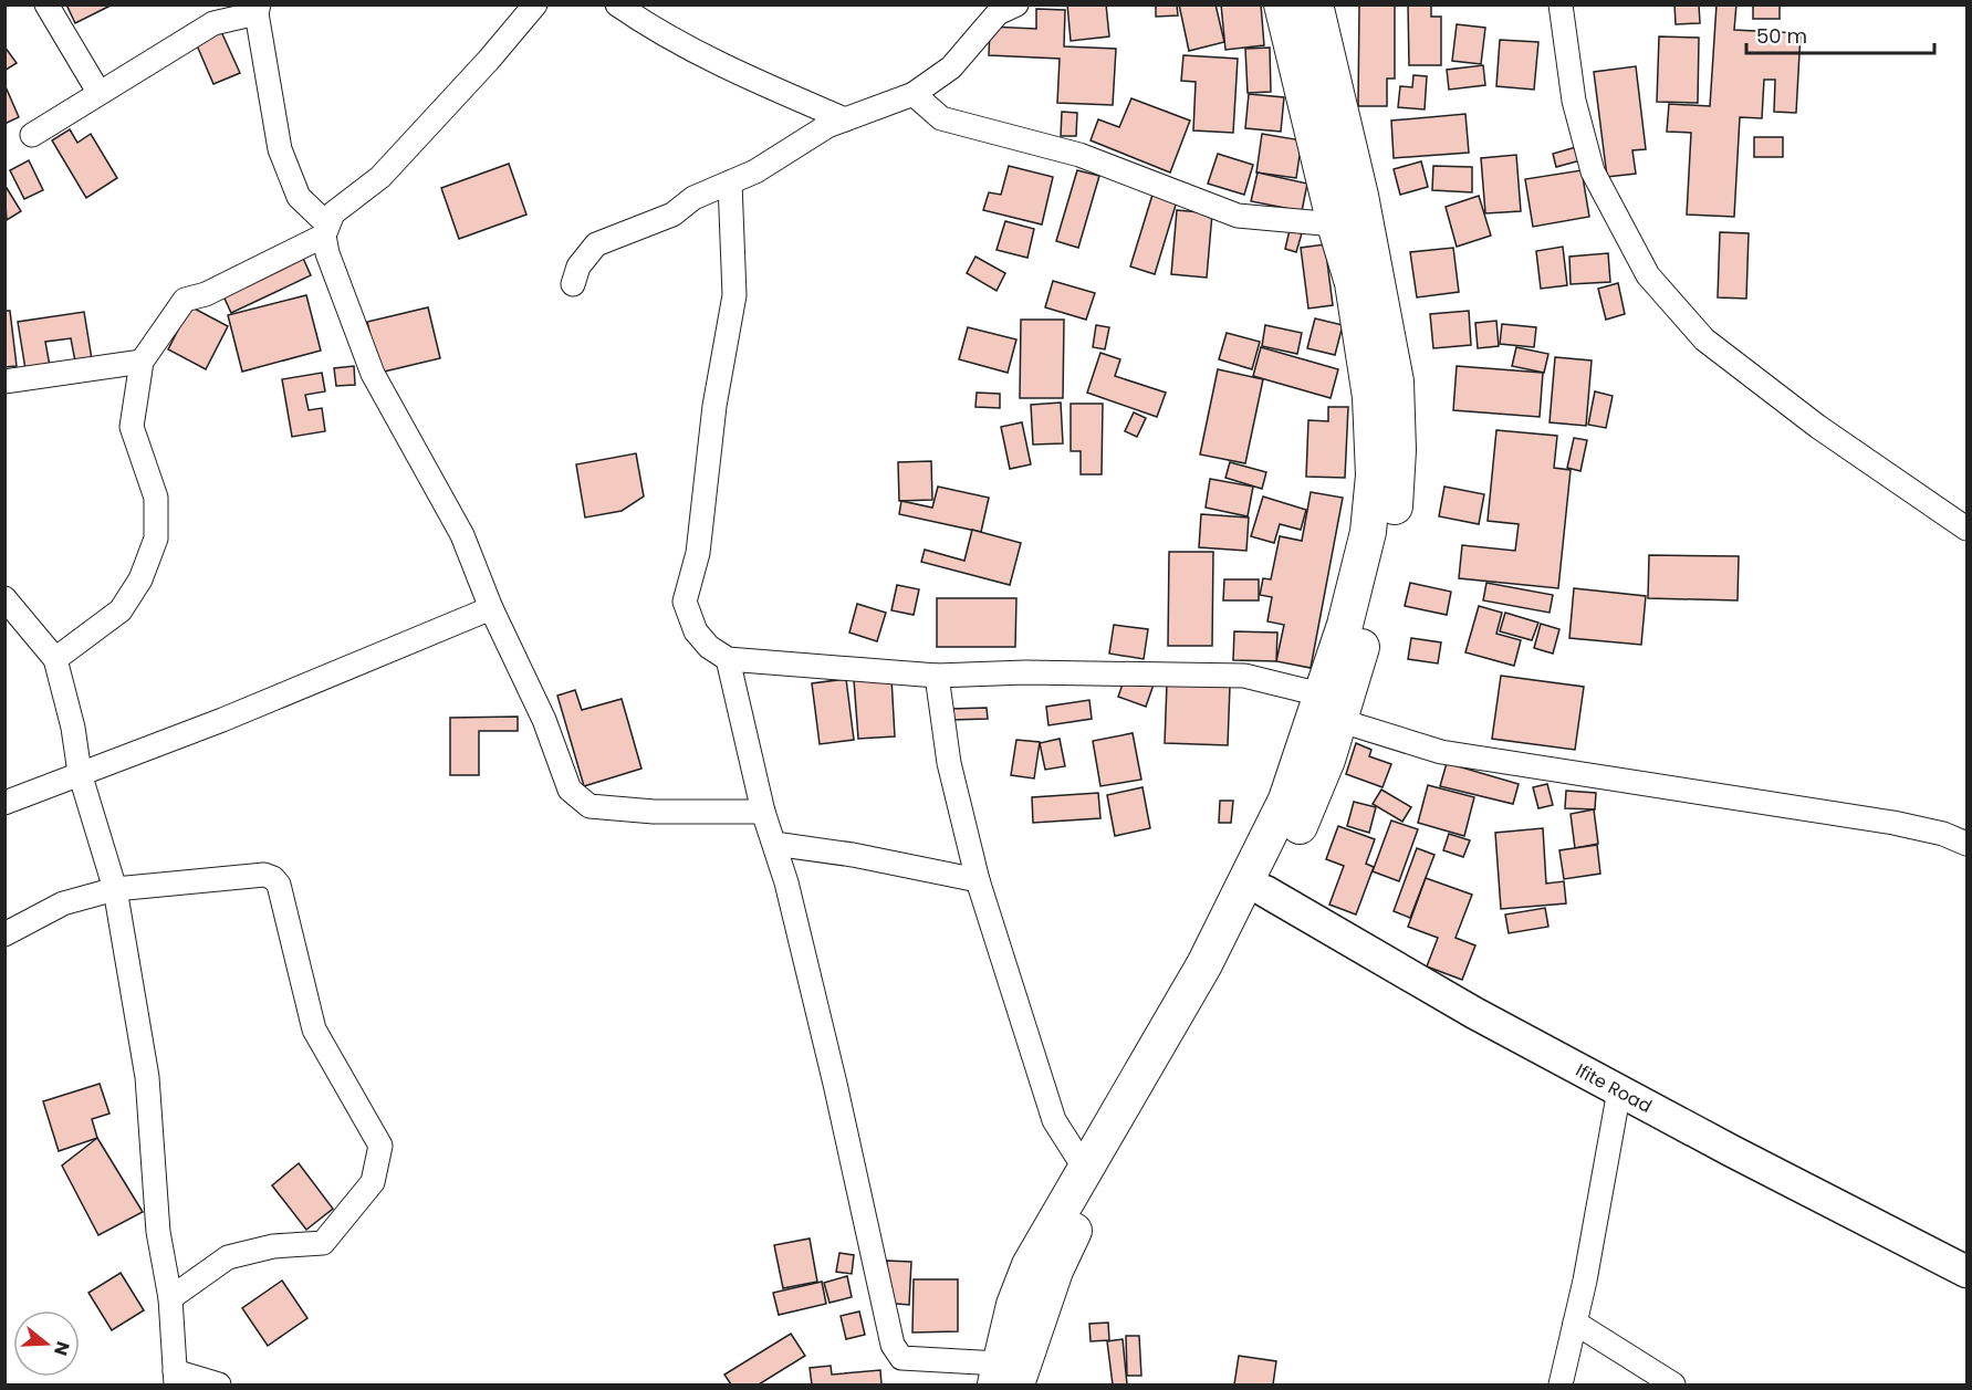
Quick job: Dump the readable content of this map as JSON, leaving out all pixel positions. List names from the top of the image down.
{
  "streets": {
    "street": ["Ifite Road"]
  },
  "scale_bar": "50 m",
  "north": "right"
}
